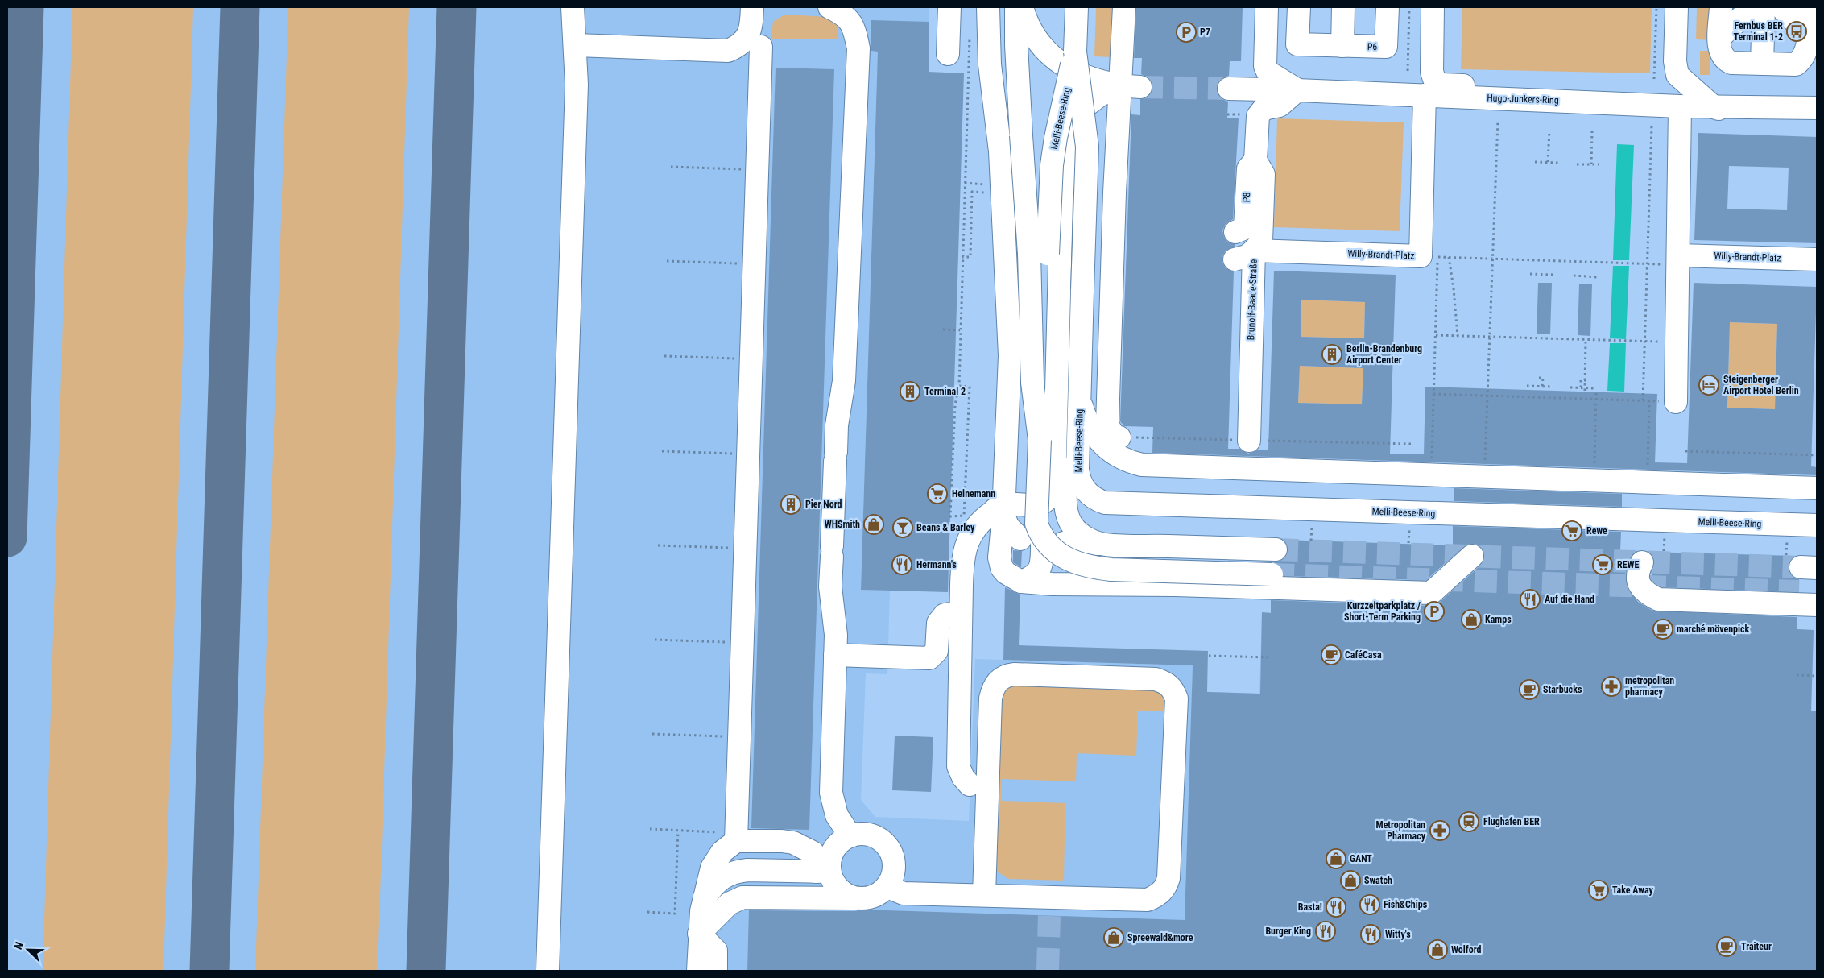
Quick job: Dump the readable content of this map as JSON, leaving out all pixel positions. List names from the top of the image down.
{
  "streets": {
    "street": [
      "P6",
      "Hugo-Junkers-Ring",
      "Melli-Beese-Ring",
      "P8",
      "Willy-Brandt-Platz",
      "Brunolf-Baade-Straße"
    ]
  },
  "crossings": [
    ["Hugo-Junkers-Ring", "Willy-Brandt-Platz"],
    ["P8", "Brunolf-Baade-Straße"],
    ["Willy-Brandt-Platz", "Brunolf-Baade-Straße"]
  ],
  "places": {
    "bus stop": ["Fernbus BER Terminal 1-2"],
    "parking": ["P7", "Kurzzeitparkplatz / Short-Term Parking"],
    "building": ["Berlin-Brandenburg Airport Center", "Terminal 2", "Pier Nord"],
    "hotel": ["Steigenberger Airport Hotel Berlin"],
    "supermarket": [
      "Heinemann",
      "Rewe",
      "REWE",
      "Take Away"
    ],
    "shop": [
      "WHSmith",
      "Kamps",
      "GANT",
      "Swatch",
      "Spreewald&more",
      "Wolford"
    ],
    "bar": ["Beans & Barley"],
    "restaurant": [
      "Hermann's",
      "Auf die Hand",
      "Fish&Chips",
      "Basta!",
      "Burger King",
      "Witty's"
    ],
    "cafe": [
      "marché mövenpick",
      "CaféCasa",
      "Starbucks",
      "Traiteur"
    ],
    "pharmacy": ["metropolitan pharmacy", "Metropolitan Pharmacy"],
    "station": ["Flughafen BER"]
  },
  "north": "top left"
}
